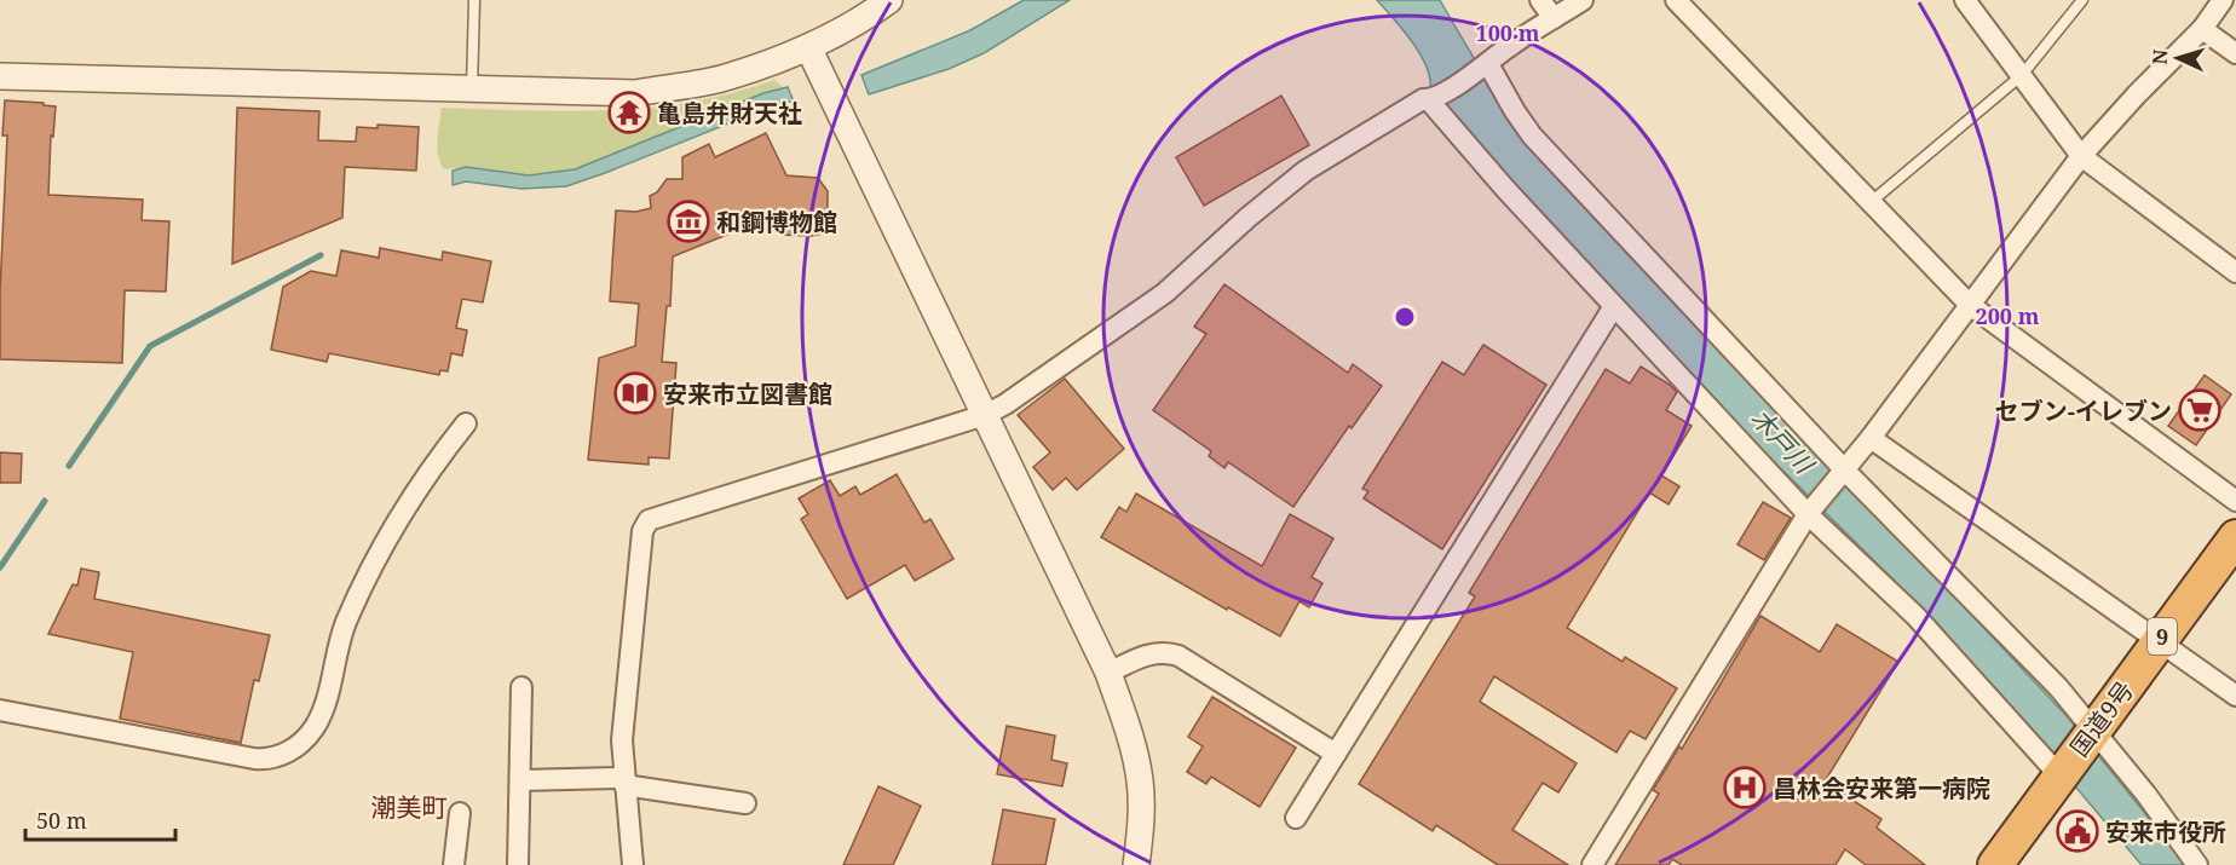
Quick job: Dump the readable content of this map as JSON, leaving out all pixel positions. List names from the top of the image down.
{
  "streets": {
    "highway": ["9", "国道9号"]
  },
  "districts": ["潮美町"],
  "water": ["木戸川"],
  "places": {
    "temple": ["亀島弁財天社"],
    "museum": ["和鋼博物館"],
    "library": ["安来市立図書館"],
    "supermarket": ["セブン-イレブン"],
    "hospital": ["昌林会安来第一病院"],
    "public building": ["安来市役所"]
  },
  "scale_bar": "50 m",
  "north": "left",
  "rings": ["100 m", "200 m"]
}
